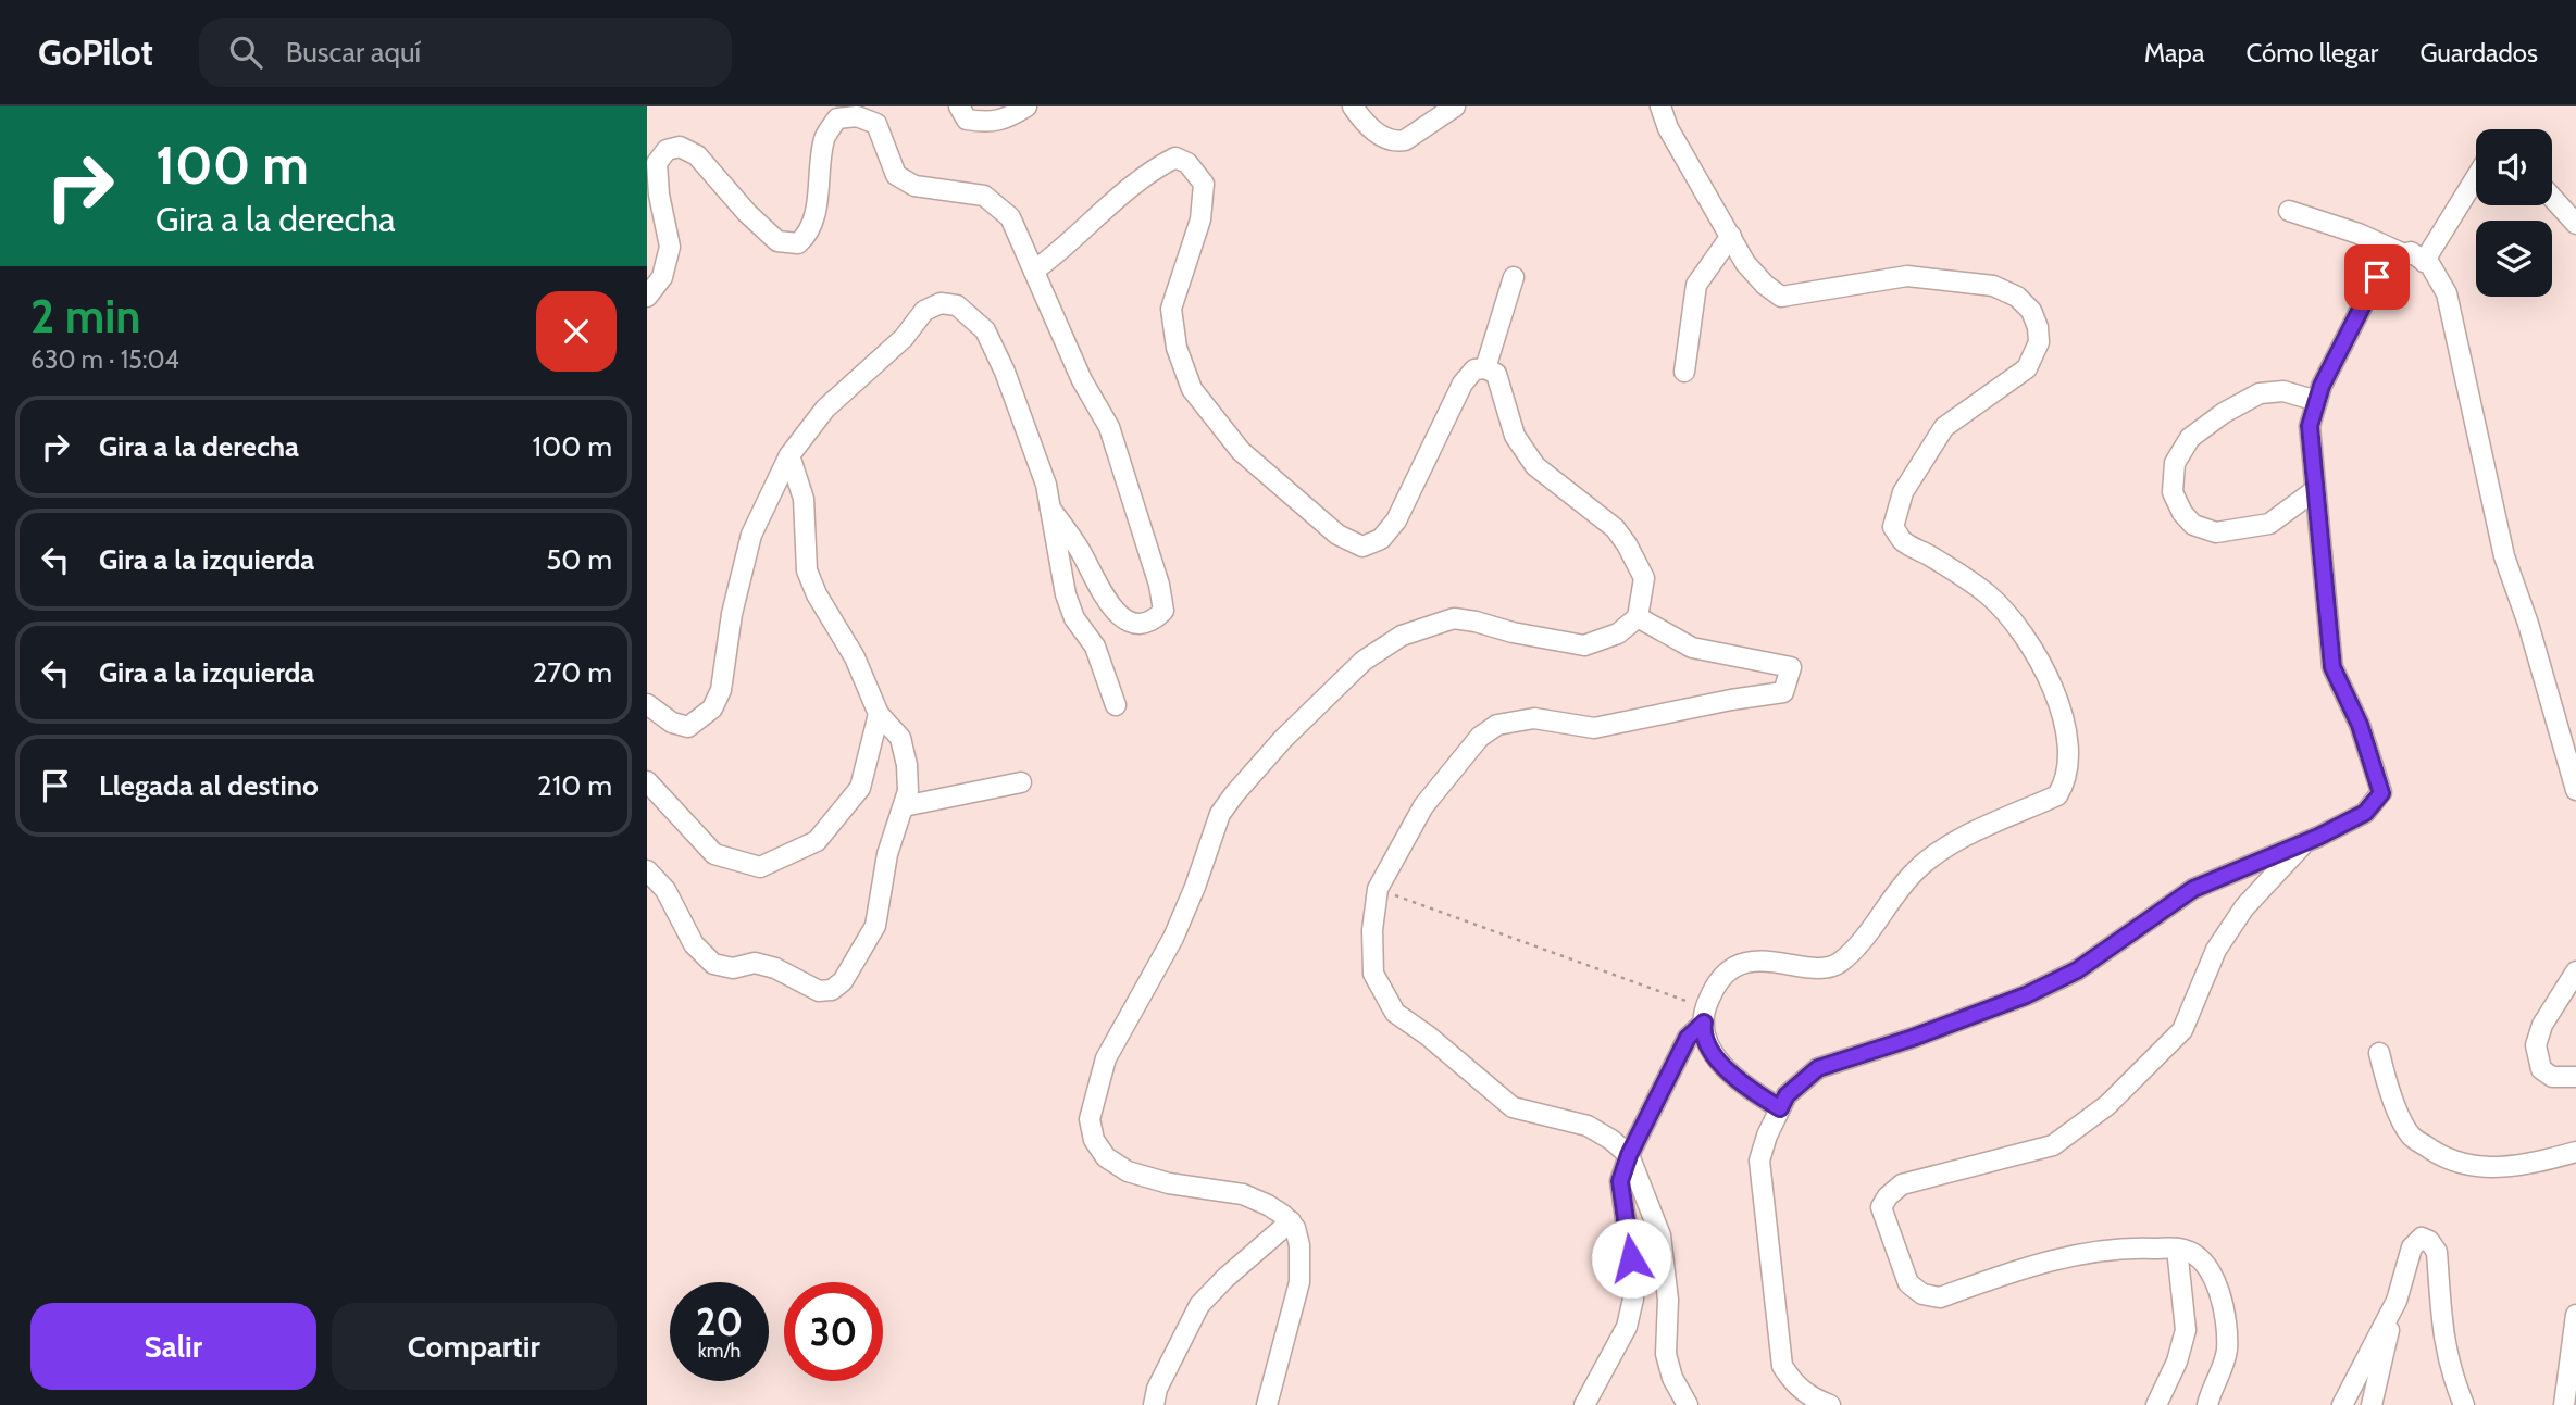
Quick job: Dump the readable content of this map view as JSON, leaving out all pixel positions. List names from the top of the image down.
{
  "page": {
    "header": "GoPilot",
    "search": "Buscar aquí",
    "nav": ["Mapa", "Cómo llegar", "Guardados"],
    "turn": ["100 m", "Gira a la derecha"],
    "heading": ["2 min", "630 m · 15:04"],
    "list": [
      {
        "name": "Gira a la derecha",
        "value": "100 m"
      },
      {
        "name": "Gira a la izquierda",
        "value": "50 m"
      },
      {
        "name": "Gira a la izquierda",
        "value": "270 m"
      },
      {
        "name": "Llegada al destino",
        "value": "210 m"
      }
    ],
    "speed": "20 km/h",
    "limit": "30",
    "buttons": ["Salir", "Compartir"]
  }
}
